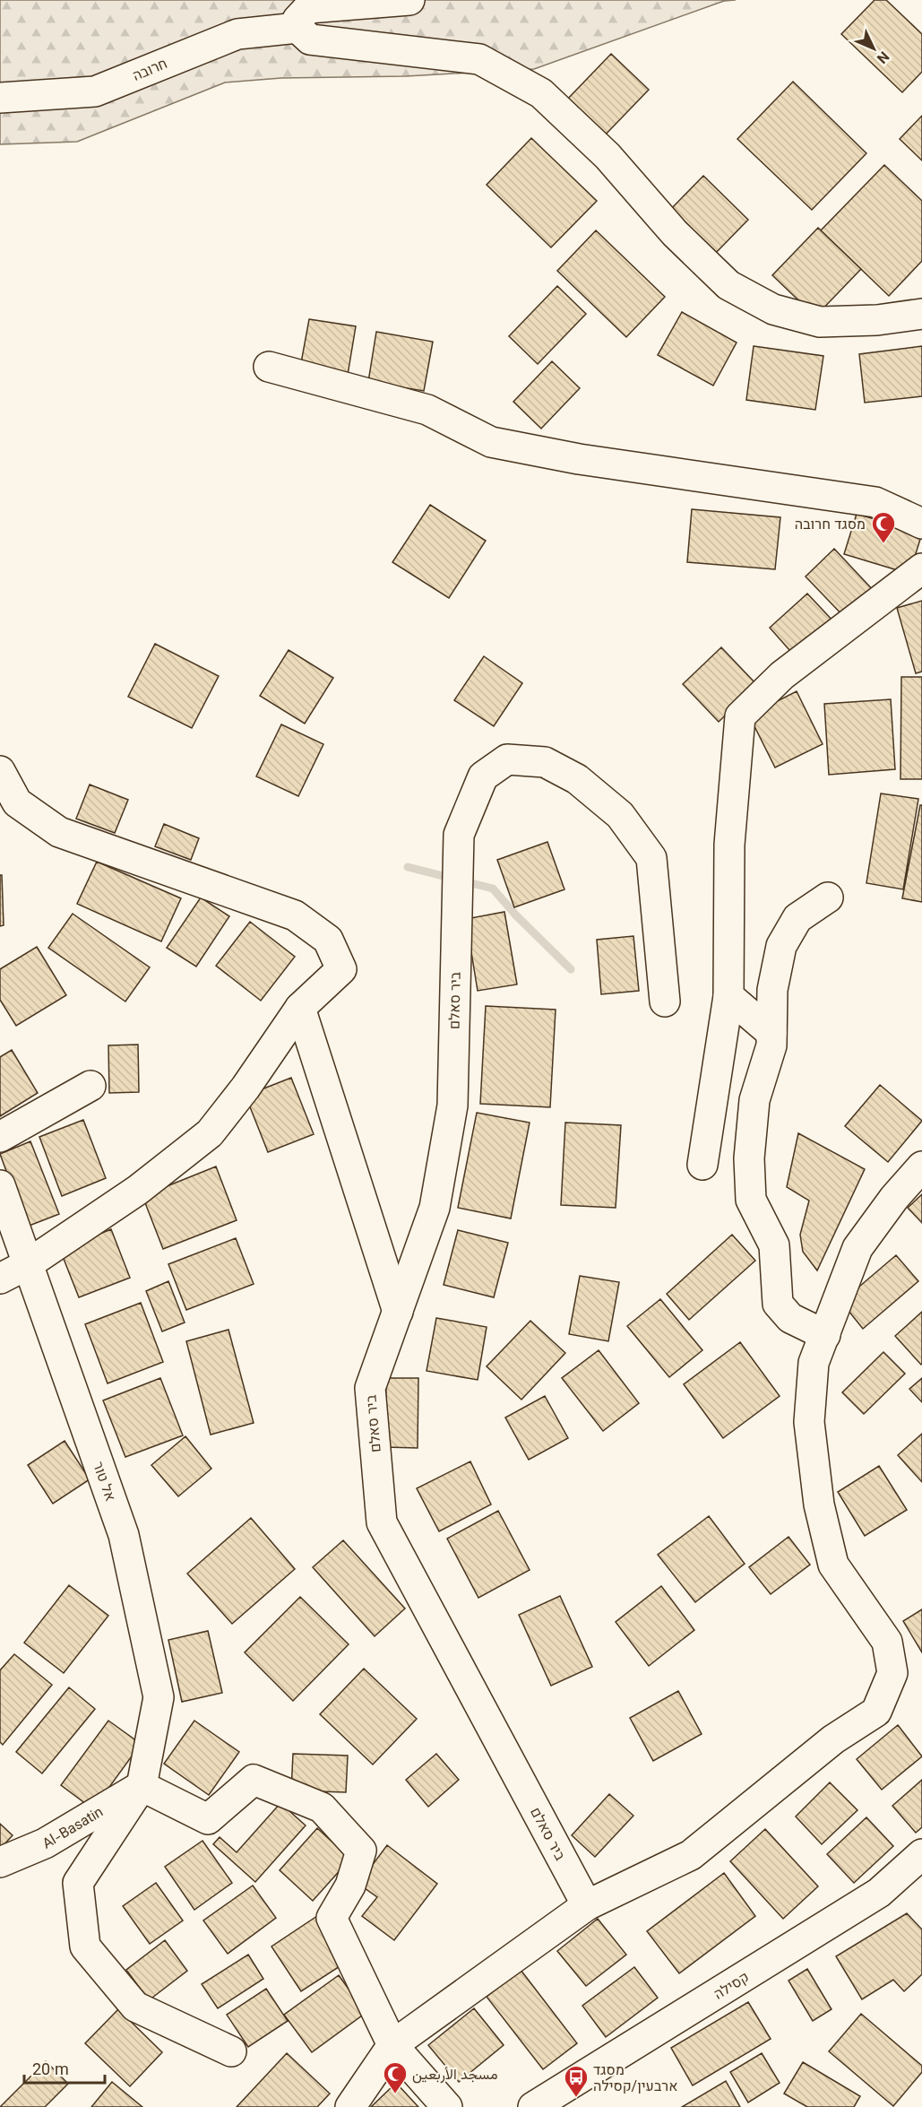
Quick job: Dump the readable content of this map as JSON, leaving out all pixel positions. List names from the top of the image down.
{
  "streets": {
    "street": [
      "חרובה",
      "ביר סאלם",
      "אל טור",
      "Al-Basatin",
      "קסילה"
    ]
  },
  "crossings": [
    ["אל טור", "Al-Basatin"]
  ],
  "places": {
    "mosque": ["מסגד חרובה", "مسجد الأربعين"],
    "bus stop": ["מסגד ארבעין/קסילה"]
  },
  "scale_bar": "20 m",
  "north": "bottom right"
}
